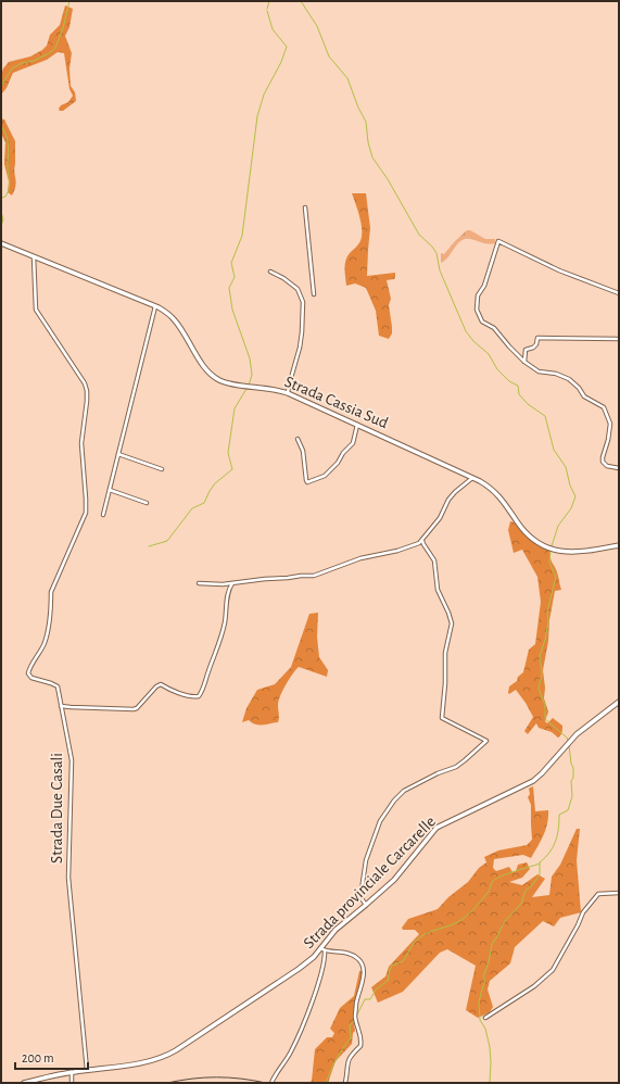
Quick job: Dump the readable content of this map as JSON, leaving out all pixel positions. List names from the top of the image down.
{
  "streets": {
    "main road": ["Strada Cassia Sud", "Strada provinciale Carcarelle"],
    "street": ["Strada Due Casali"]
  },
  "crossings": [
    ["Strada Cassia Sud", "Strada Due Casali"],
    ["Strada Due Casali", "Strada provinciale Carcarelle"]
  ],
  "scale_bar": "200 m"
}
